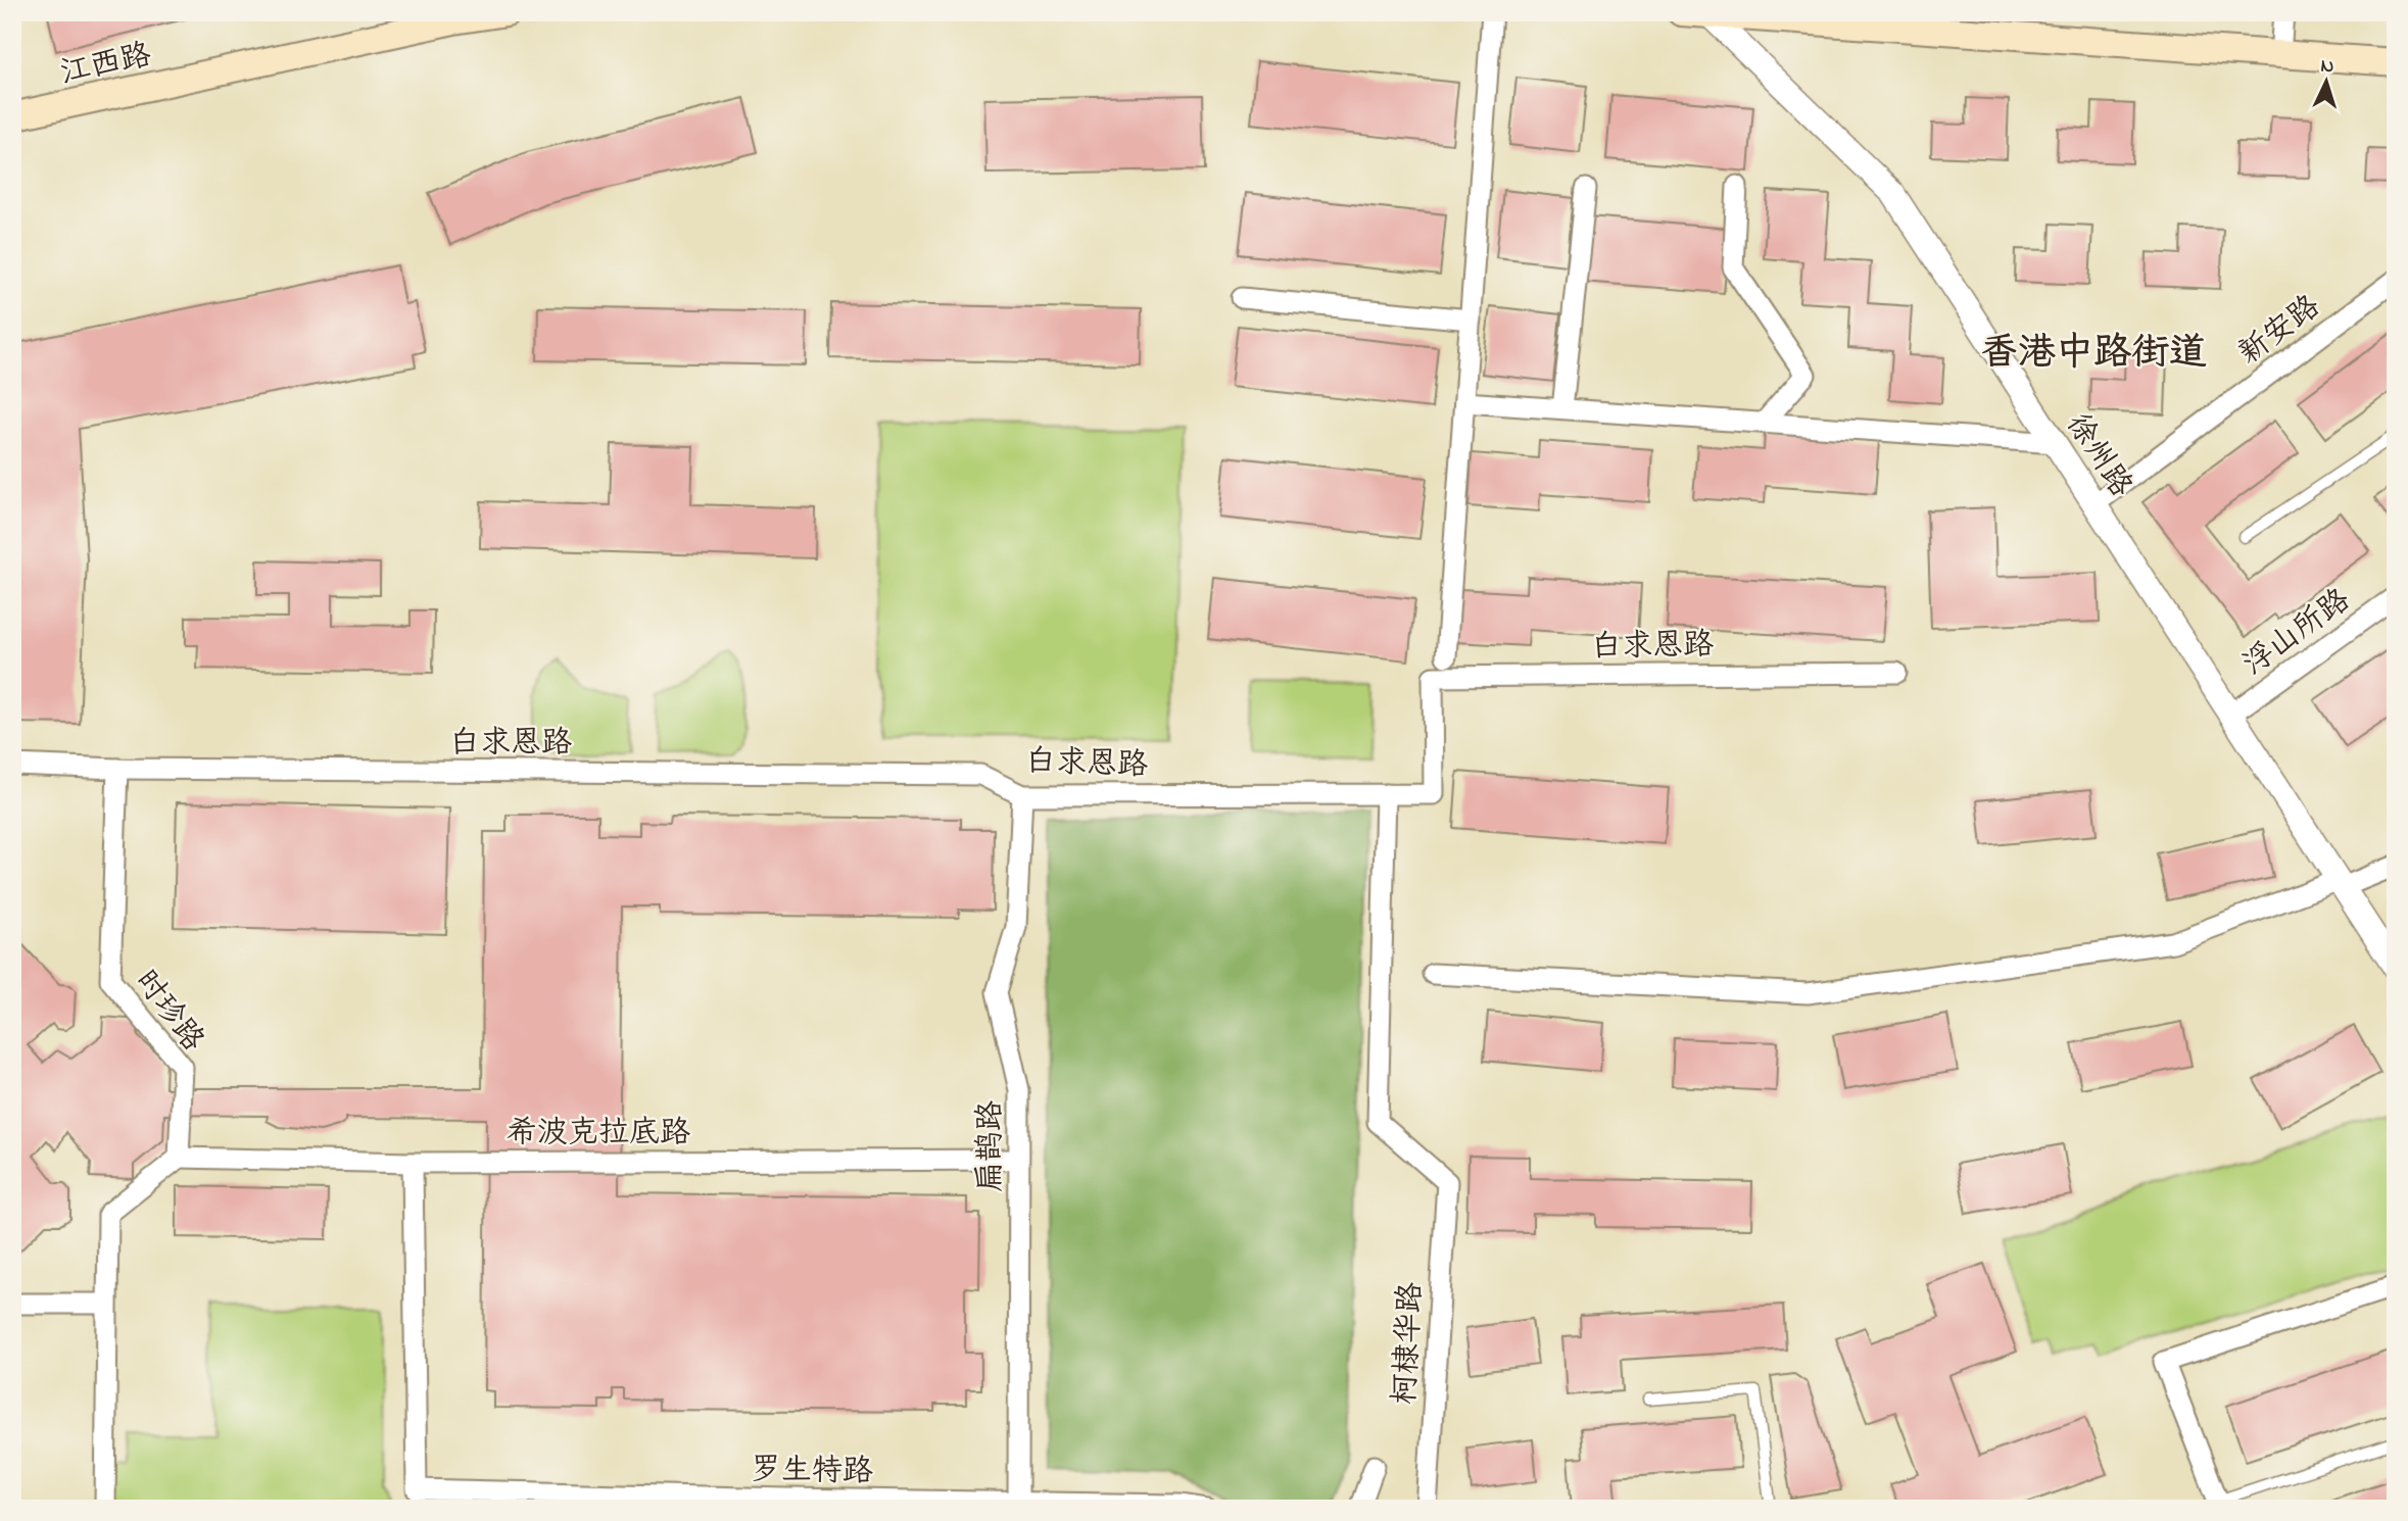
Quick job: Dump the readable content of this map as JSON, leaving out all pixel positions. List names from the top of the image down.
{
  "streets": {
    "main road": ["江西路"],
    "street": [
      "新安路",
      "徐州路",
      "浮山所路",
      "白求恩路",
      "时珍路",
      "希波克拉底路",
      "扁鹊路",
      "柯棣华路",
      "罗生特路"
    ]
  },
  "crossings": [
    ["新安路", "徐州路"],
    ["徐州路", "浮山所路"],
    ["白求恩路", "时珍路"],
    ["白求恩路", "扁鹊路"],
    ["白求恩路", "柯棣华路"],
    ["时珍路", "希波克拉底路"],
    ["希波克拉底路", "扁鹊路"],
    ["希波克拉底路", "罗生特路"],
    ["扁鹊路", "罗生特路"]
  ],
  "districts": ["香港中路街道"],
  "north": "top"
}
